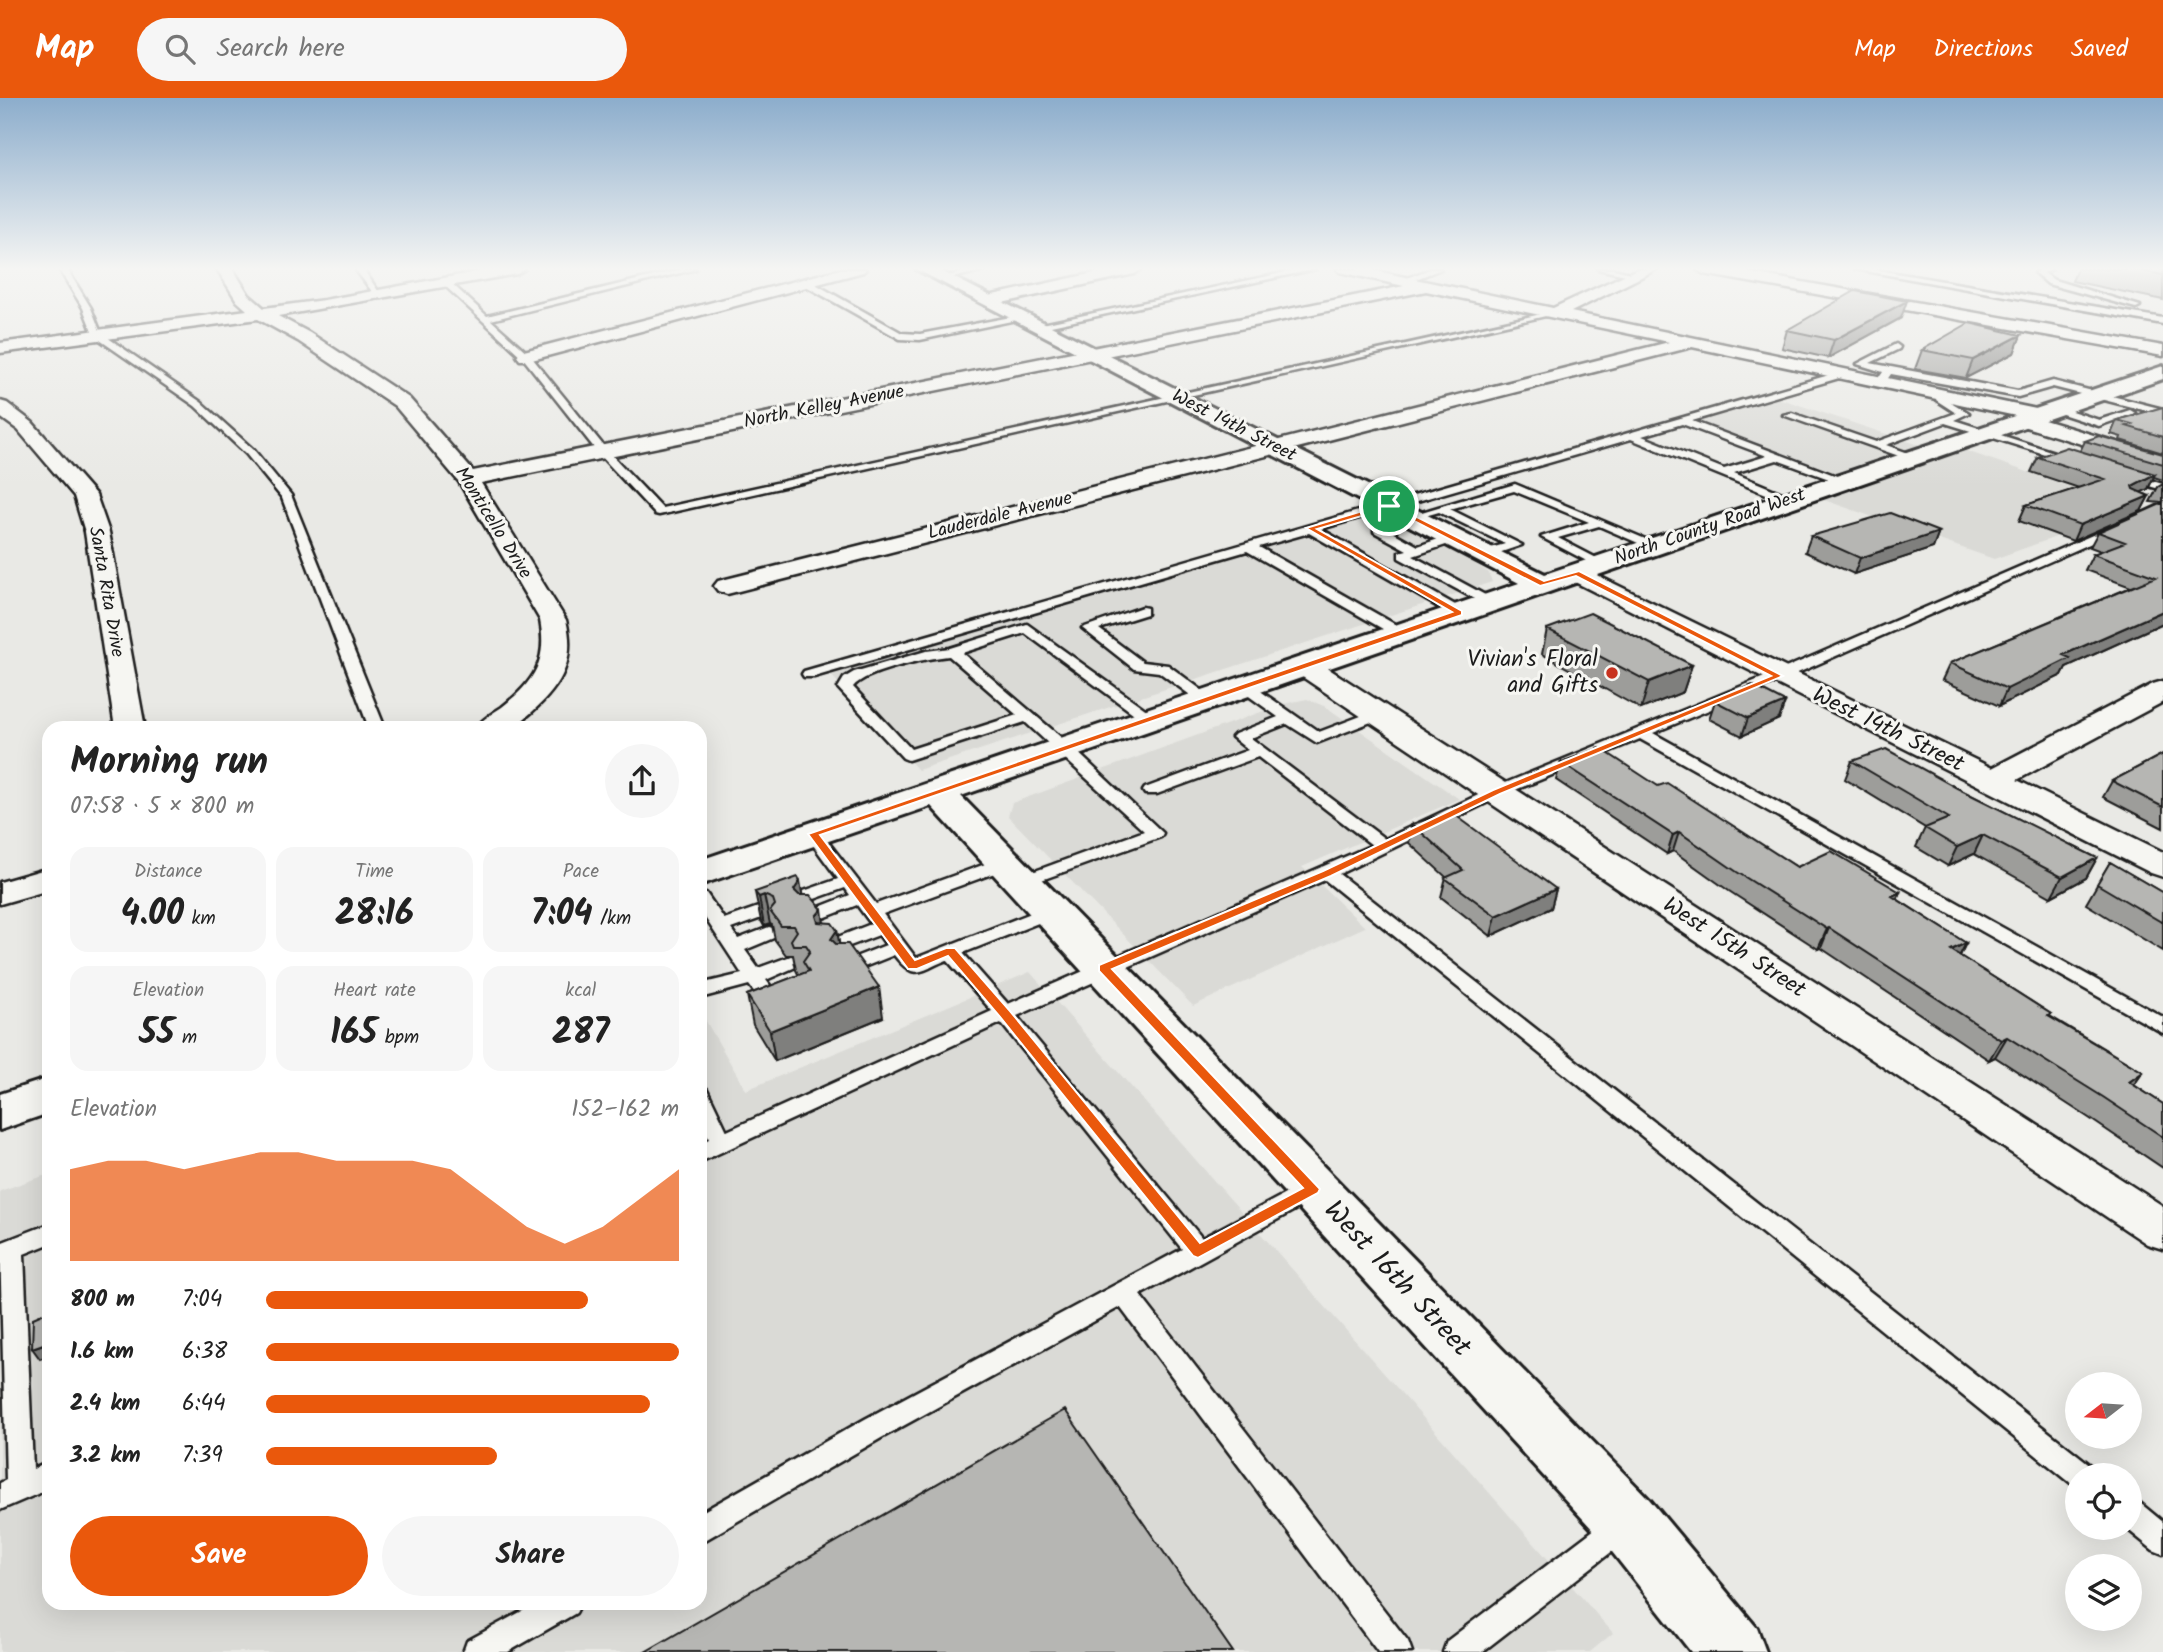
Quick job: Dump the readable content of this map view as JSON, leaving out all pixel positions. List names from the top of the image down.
{
  "streets": {
    "main road": ["West 14th Street", "North County Road West", "West 16th Street"],
    "street": [
      "North Kelley Avenue",
      "Lauderdale Avenue",
      "Monticello Drive",
      "Santa Rita Drive",
      "West 15th Street"
    ]
  },
  "crossings": [
    ["North Kelley Avenue", "West 14th Street"],
    ["North Kelley Avenue", "Monticello Drive"],
    ["West 14th Street", "Lauderdale Avenue"],
    ["West 14th Street", "North County Road West"],
    ["North County Road West", "West 15th Street"],
    ["North County Road West", "West 16th Street"]
  ],
  "places": ["Vivian's Floral and Gifts"],
  "north": "left",
  "page": {
    "header": "Map",
    "search": "Search here",
    "nav": ["Map", "Directions", "Saved"],
    "heading": ["Morning run", "07:58 · 5 × 800 m"],
    "stats": [
      ["Distance", "4.00 km"],
      ["Time", "28:16"],
      ["Pace", "7:04 /km"],
      ["Elevation", "55 m"],
      ["Heart rate", "165 bpm"],
      ["kcal", "287"]
    ],
    "chart": ["Elevation", "152–162 m"],
    "list": [
      {
        "name": "800 m",
        "note": "7:04"
      },
      {
        "name": "1.6 km",
        "note": "6:38"
      },
      {
        "name": "2.4 km",
        "note": "6:44"
      },
      {
        "name": "3.2 km",
        "note": "7:39"
      }
    ],
    "buttons": ["Save", "Share"]
  }
}
